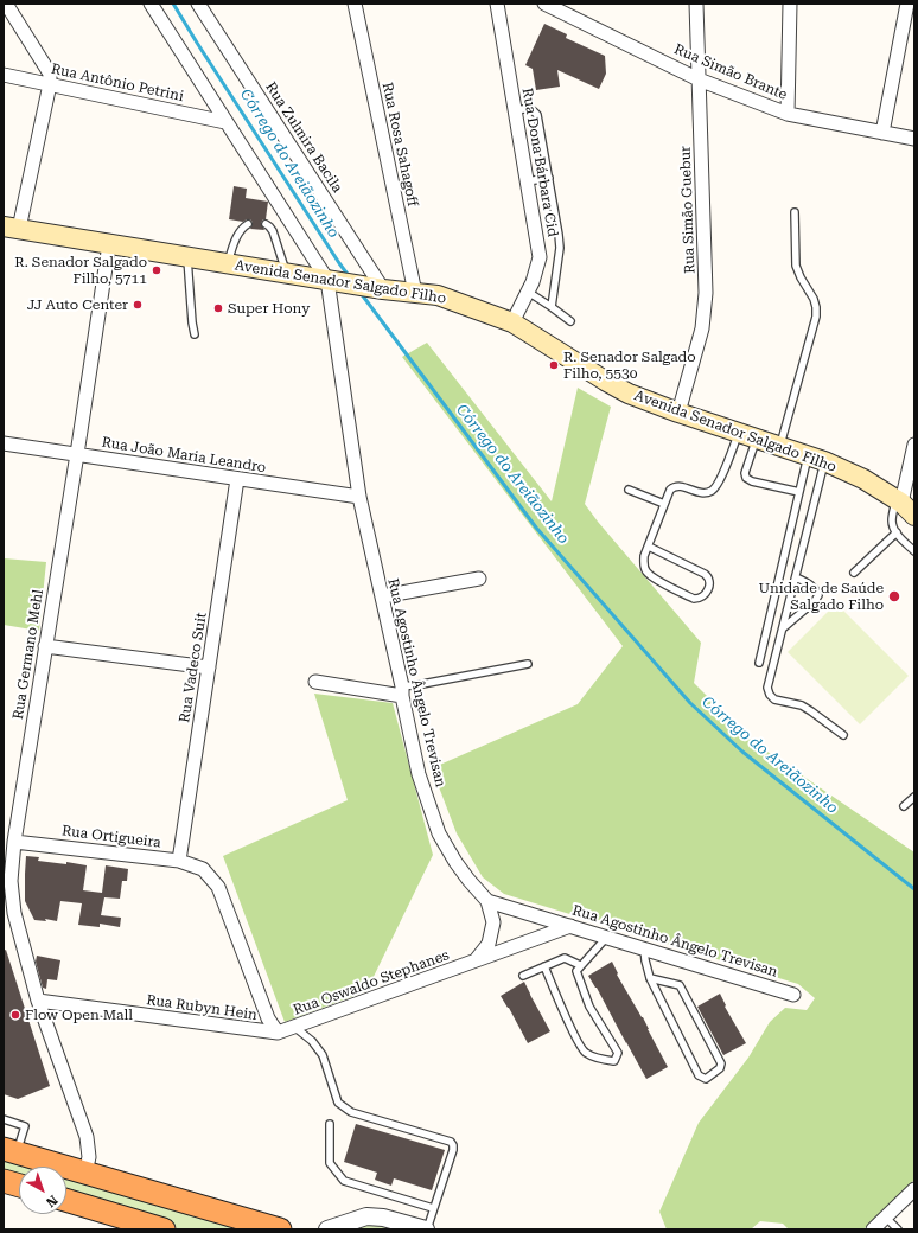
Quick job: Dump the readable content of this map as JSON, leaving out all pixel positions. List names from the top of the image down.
{
  "streets": {
    "main road": ["Avenida Senador Salgado Filho"],
    "street": [
      "Rua Simão Brante",
      "Rua Antônio Petrini",
      "Rua Zulmira Bacila",
      "Rua Rosa Sahagoff",
      "Rua Dona Bárbara Cid",
      "Rua Simão Guebur",
      "Rua João Maria Leandro",
      "Rua Germano Mehl",
      "Rua Vadeco Suit",
      "Rua Agostinho Ângelo Trevisan",
      "Rua Ortigueira",
      "Rua Oswaldo Stephanes",
      "Rua Rubyn Hein"
    ]
  },
  "crossings": [
    ["Rua Simão Brante", "Rua Simão Guebur"],
    ["Rua Zulmira Bacila", "Avenida Senador Salgado Filho"],
    ["Rua Rosa Sahagoff", "Avenida Senador Salgado Filho"],
    ["Rua Dona Bárbara Cid", "Avenida Senador Salgado Filho"],
    ["Rua Simão Guebur", "Avenida Senador Salgado Filho"],
    ["Avenida Senador Salgado Filho", "Rua Germano Mehl"],
    ["Avenida Senador Salgado Filho", "Rua Agostinho Ângelo Trevisan"],
    ["Rua João Maria Leandro", "Rua Germano Mehl"],
    ["Rua João Maria Leandro", "Rua Vadeco Suit"],
    ["Rua João Maria Leandro", "Rua Agostinho Ângelo Trevisan"],
    ["Rua Germano Mehl", "Rua Ortigueira"],
    ["Rua Germano Mehl", "Rua Rubyn Hein"],
    ["Rua Vadeco Suit", "Rua Ortigueira"],
    ["Rua Agostinho Ângelo Trevisan", "Rua Oswaldo Stephanes"],
    ["Rua Ortigueira", "Rua Oswaldo Stephanes"],
    ["Rua Ortigueira", "Rua Rubyn Hein"],
    ["Rua Oswaldo Stephanes", "Rua Rubyn Hein"]
  ],
  "water": ["Córrego do Areiãozinho"],
  "places": [
    "R. Senador Salgado Filho, 5711",
    "JJ Auto Center",
    "Super Hony",
    "R. Senador Salgado Filho, 5530",
    "Unidade de Saúde Salgado Filho",
    "Flow Open Mall"
  ],
  "north": "bottom right"
}
